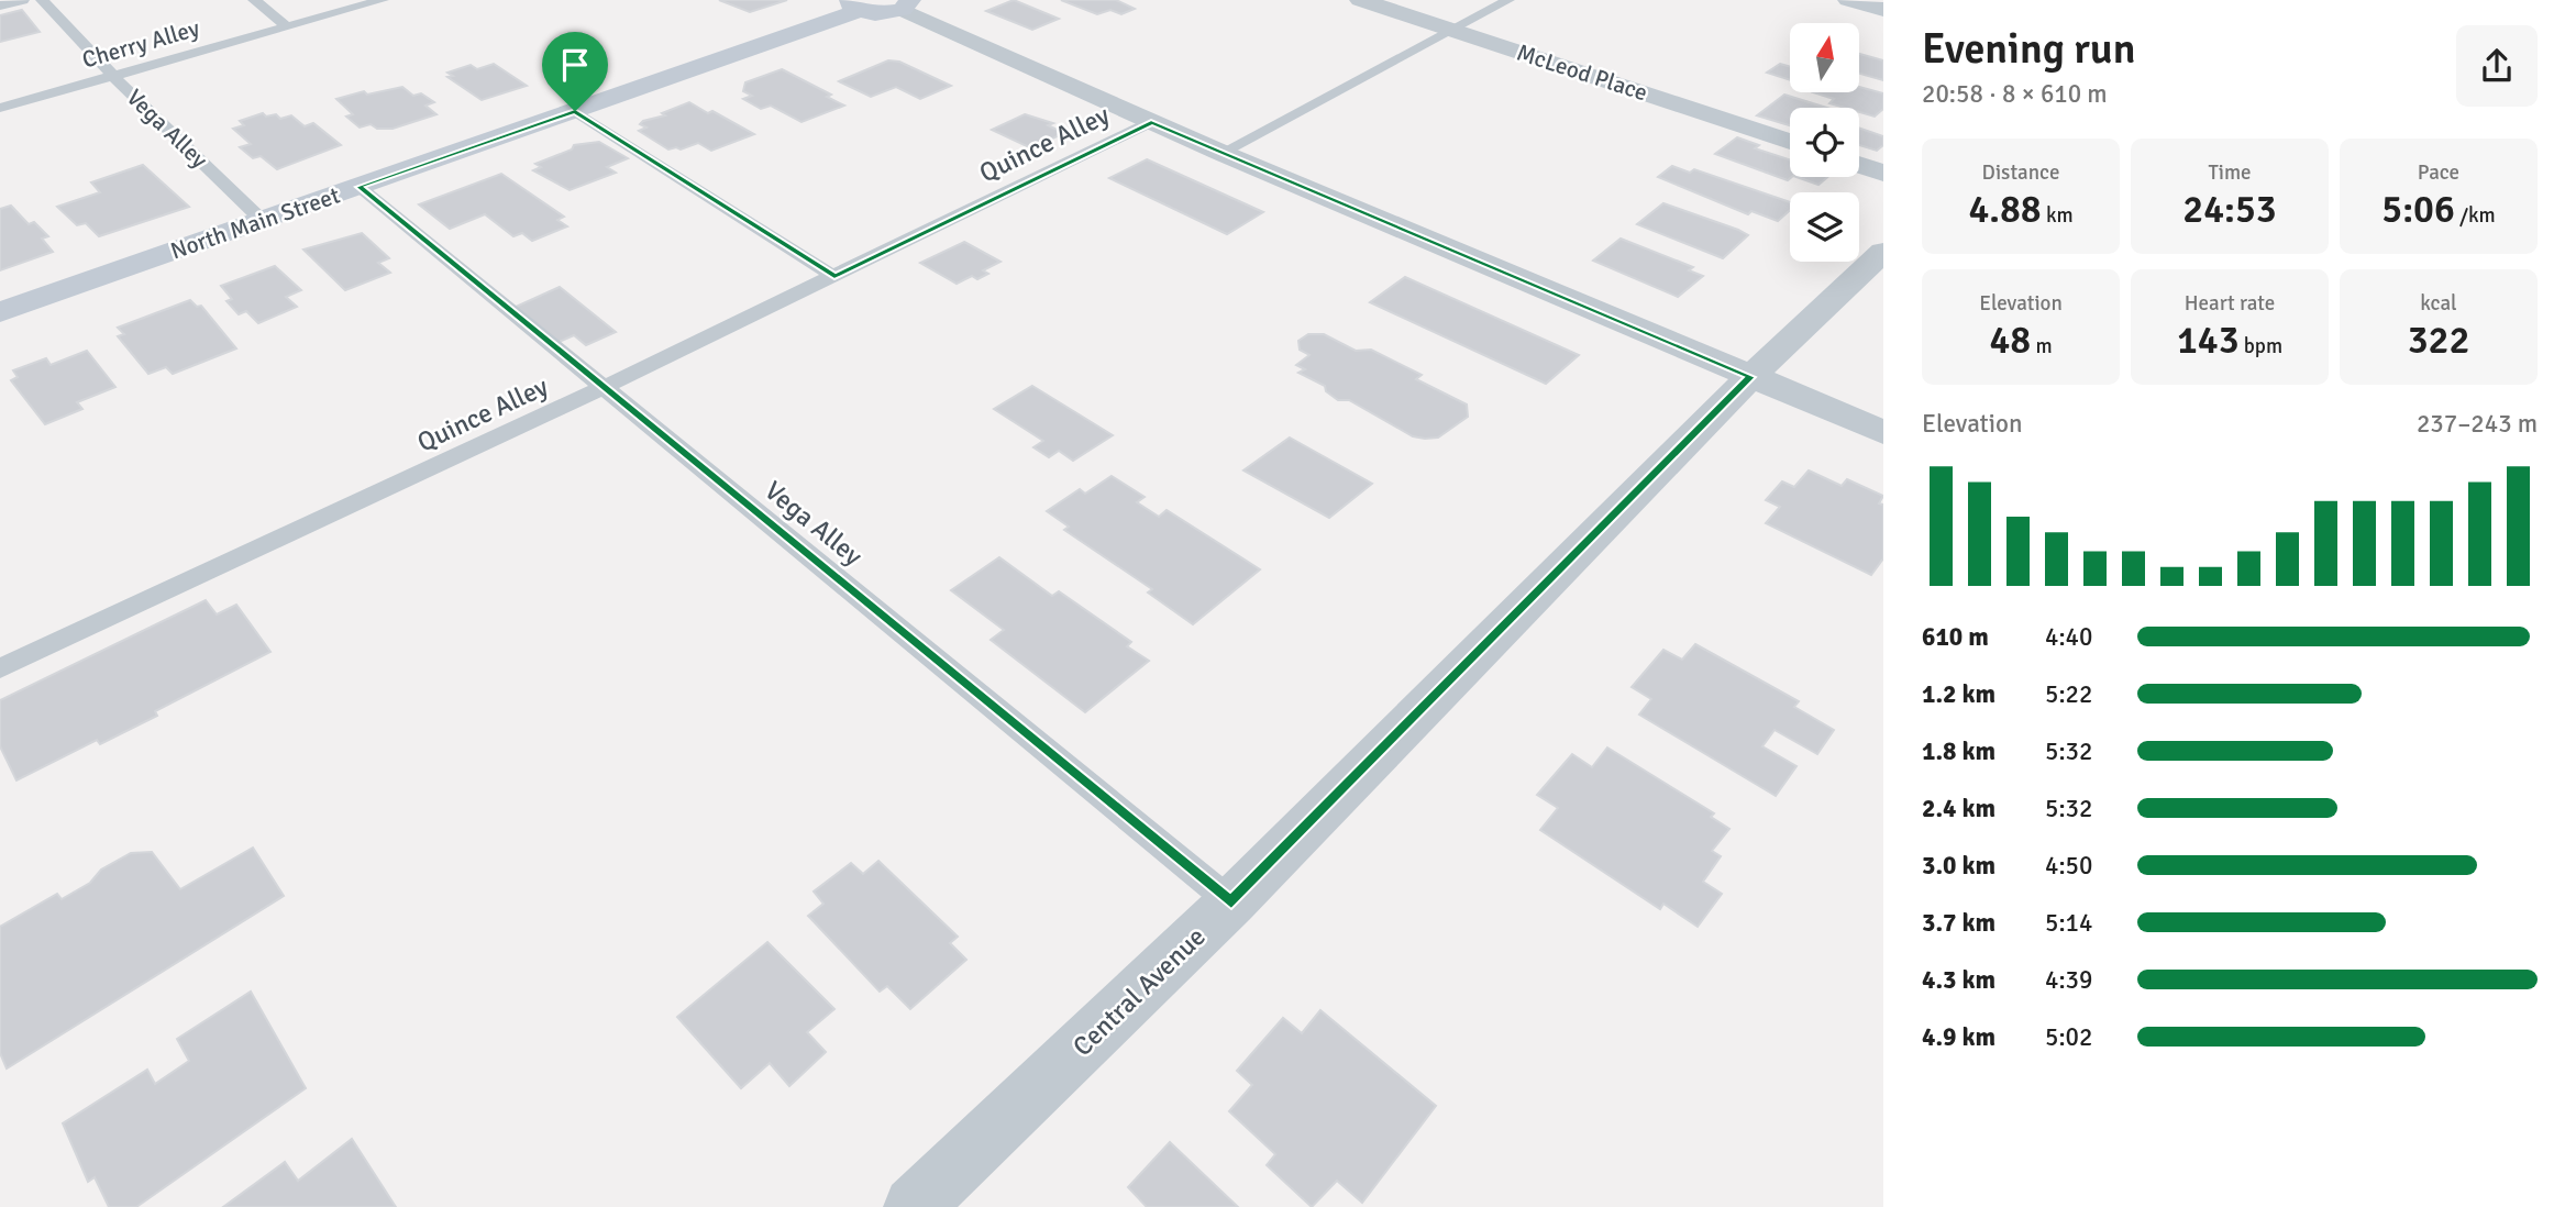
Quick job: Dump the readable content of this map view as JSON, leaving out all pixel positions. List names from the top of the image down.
{
  "streets": {
    "street": ["McLeod Place", "North Main Street", "Central Avenue"],
    "lane": ["Cherry Alley", "Vega Alley", "Quince Alley"]
  },
  "crossings": [
    ["Cherry Alley", "Vega Alley"],
    ["Vega Alley", "Quince Alley"],
    ["Vega Alley", "North Main Street"],
    ["Vega Alley", "Central Avenue"]
  ],
  "north": "top",
  "page": {
    "heading": ["Evening run", "20:58 · 8 × 610 m"],
    "stats": [
      ["Distance", "4.88 km"],
      ["Time", "24:53"],
      ["Pace", "5:06 /km"],
      ["Elevation", "48 m"],
      ["Heart rate", "143 bpm"],
      ["kcal", "322"]
    ],
    "chart": ["Elevation", "237–243 m"],
    "list": [
      {
        "name": "610 m",
        "note": "4:40"
      },
      {
        "name": "1.2 km",
        "note": "5:22"
      },
      {
        "name": "1.8 km",
        "note": "5:32"
      },
      {
        "name": "2.4 km",
        "note": "5:32"
      },
      {
        "name": "3.0 km",
        "note": "4:50"
      },
      {
        "name": "3.7 km",
        "note": "5:14"
      },
      {
        "name": "4.3 km",
        "note": "4:39"
      },
      {
        "name": "4.9 km",
        "note": "5:02"
      }
    ]
  }
}
